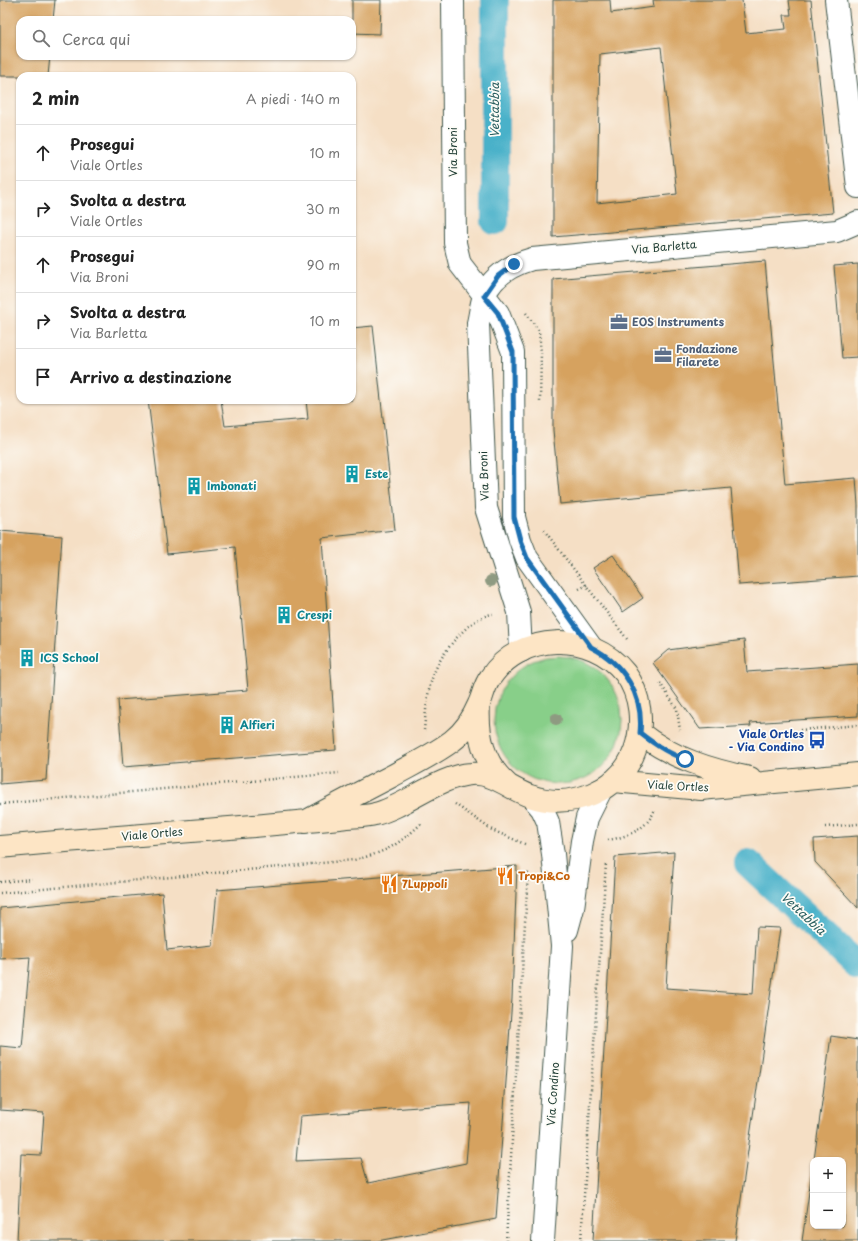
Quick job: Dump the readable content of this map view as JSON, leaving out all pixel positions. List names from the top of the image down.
{
  "streets": {
    "street": [
      "Via Broni",
      "Via Barletta",
      "Viale Ortles",
      "Via Condino"
    ]
  },
  "crossings": [
    ["Via Broni", "Via Barletta"],
    ["Via Broni", "Viale Ortles"],
    ["Viale Ortles", "Via Condino"]
  ],
  "water": ["Vettabbia"],
  "places": {
    "office": ["EOS Instruments", "Fondazione Filarete"],
    "building": [
      "Este",
      "Imbonati",
      "Crespi",
      "ICS School",
      "Alfieri"
    ],
    "bus stop": ["Viale Ortles - Via Condino"],
    "restaurant": ["Tropi&Co", "7Luppoli"]
  },
  "page": {
    "search": "Cerca qui",
    "heading": ["2 min", "A piedi · 140 m"],
    "list": [
      ["Prosegui", "Viale Ortles", "10 m"],
      ["Svolta a destra", "Viale Ortles", "30 m"],
      ["Prosegui", "Via Broni", "90 m"],
      ["Svolta a destra", "Via Barletta", "10 m"],
      "Arrivo a destinazione"
    ],
    "map_buttons": ["+", "−"]
  }
}
